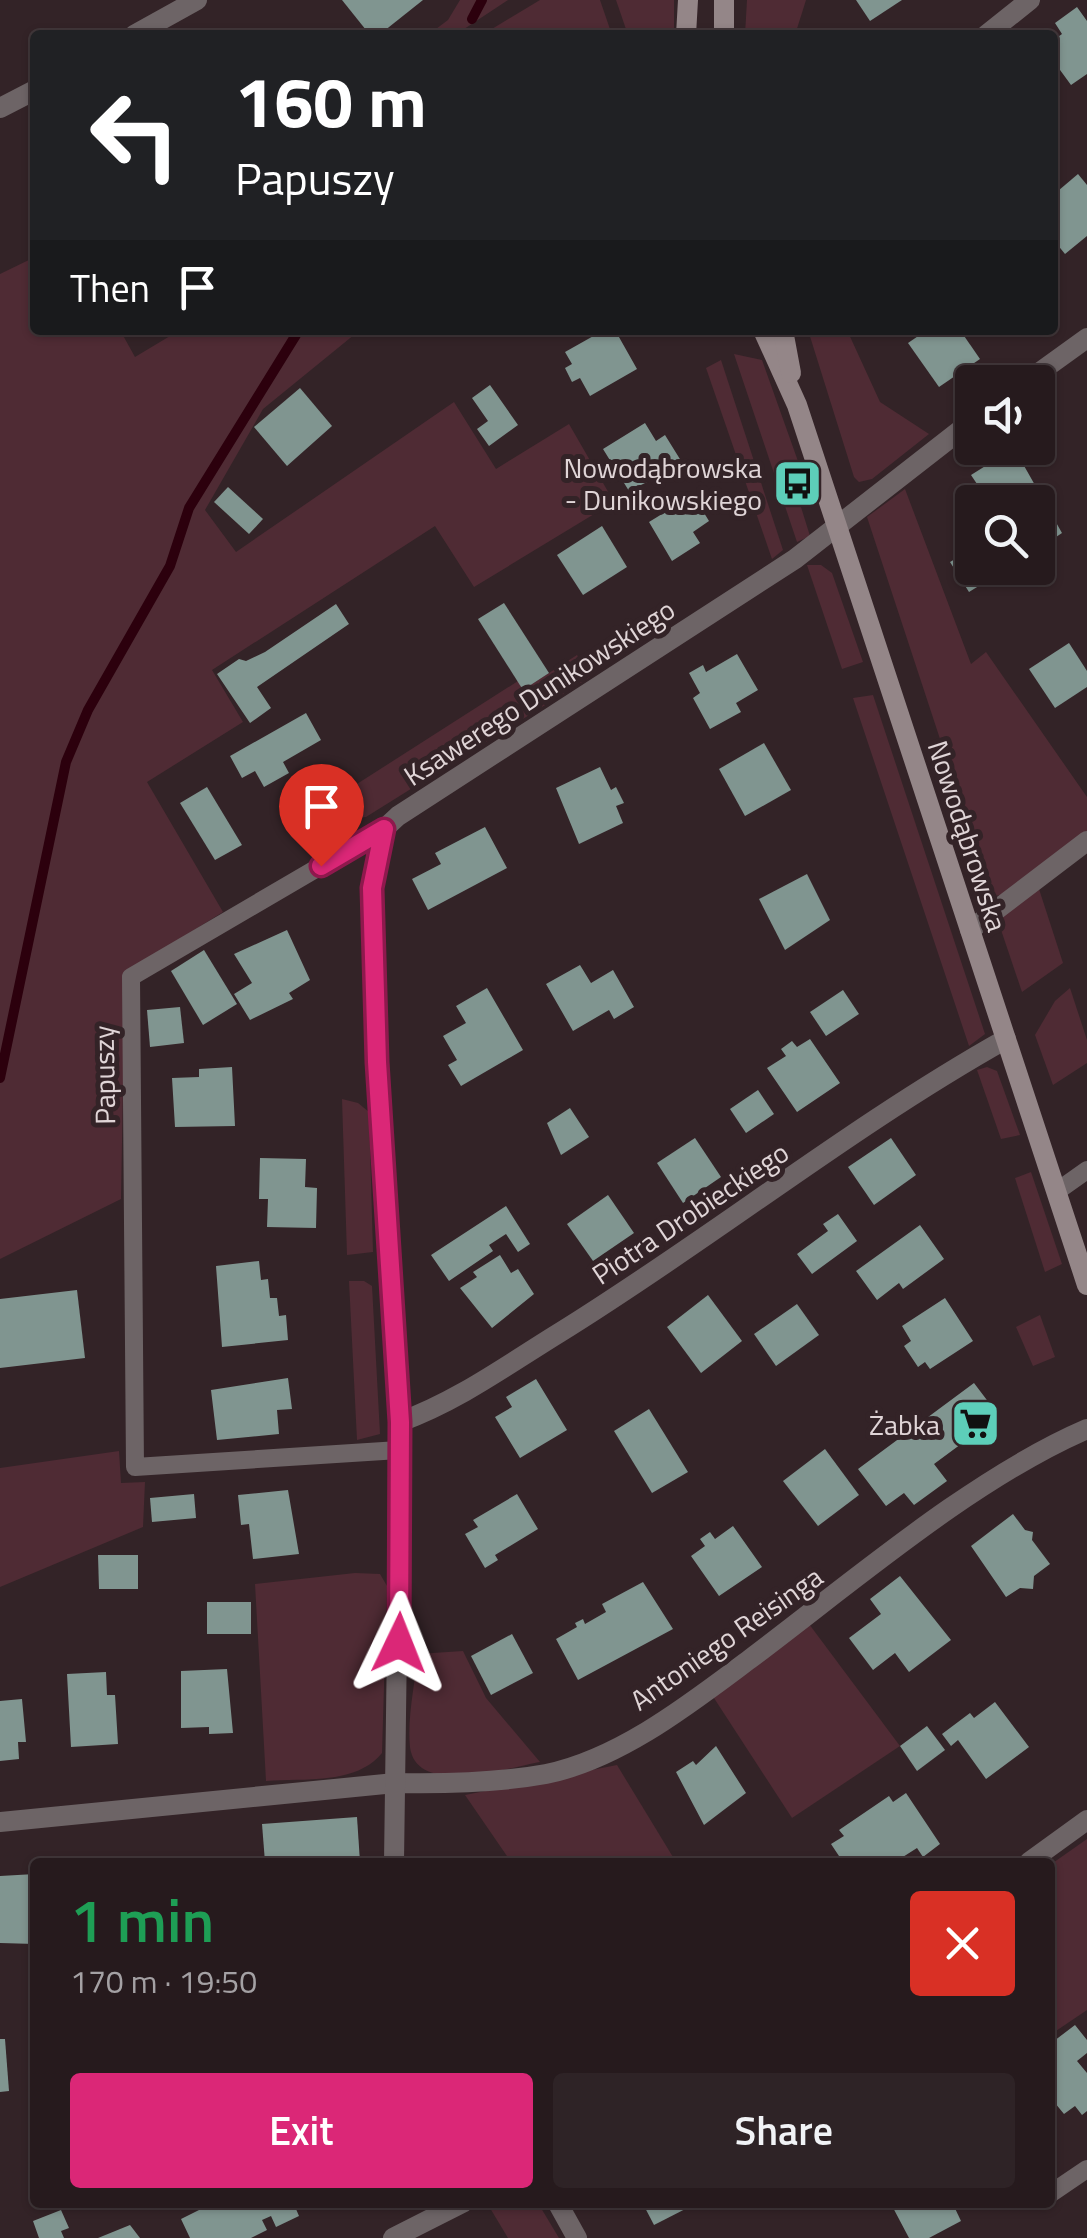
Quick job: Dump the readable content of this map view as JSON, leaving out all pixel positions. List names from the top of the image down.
{
  "streets": {
    "street": [
      "Ksawerego Dunikowskiego",
      "Nowodąbrowska",
      "Piotra Drobieckiego",
      "Antoniego Reisinga"
    ],
    "lane": ["Papuszy"]
  },
  "crossings": [
    ["Ksawerego Dunikowskiego", "Nowodąbrowska"],
    ["Ksawerego Dunikowskiego", "Papuszy"],
    ["Nowodąbrowska", "Piotra Drobieckiego"]
  ],
  "places": {
    "bus stop": ["Nowodąbrowska - Dunikowskiego"],
    "supermarket": ["Żabka"]
  },
  "page": {
    "turn": ["160 m", "Papuszy"],
    "then": "Then",
    "heading": ["1 min", "170 m · 19:50"],
    "buttons": ["Exit", "Share"]
  }
}
